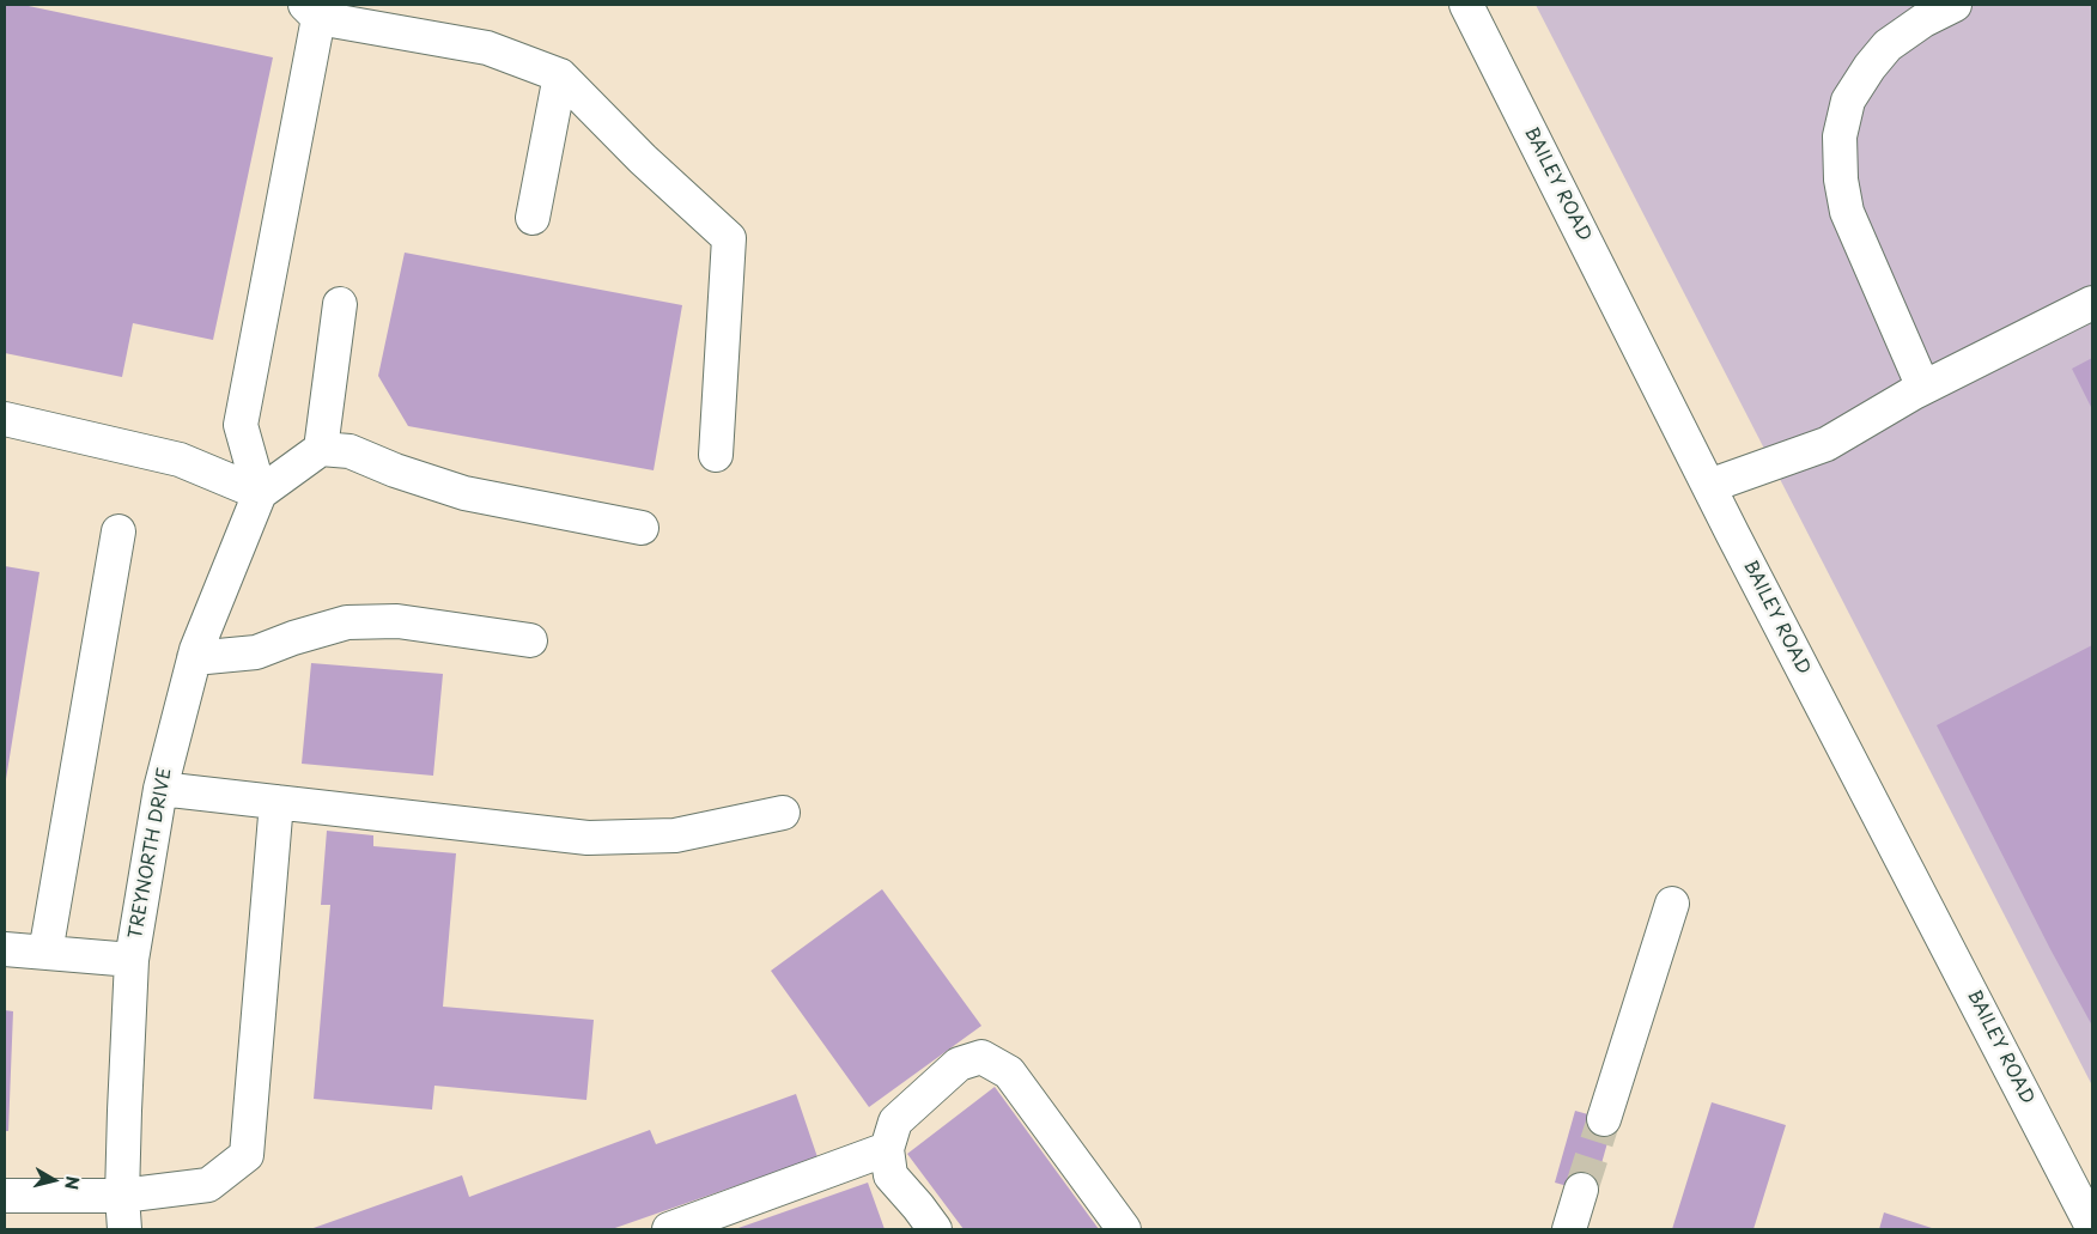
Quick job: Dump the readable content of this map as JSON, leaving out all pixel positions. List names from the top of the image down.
{
  "streets": {
    "street": ["BAILEY ROAD", "TREYNORTH DRIVE"]
  },
  "north": "right"
}
